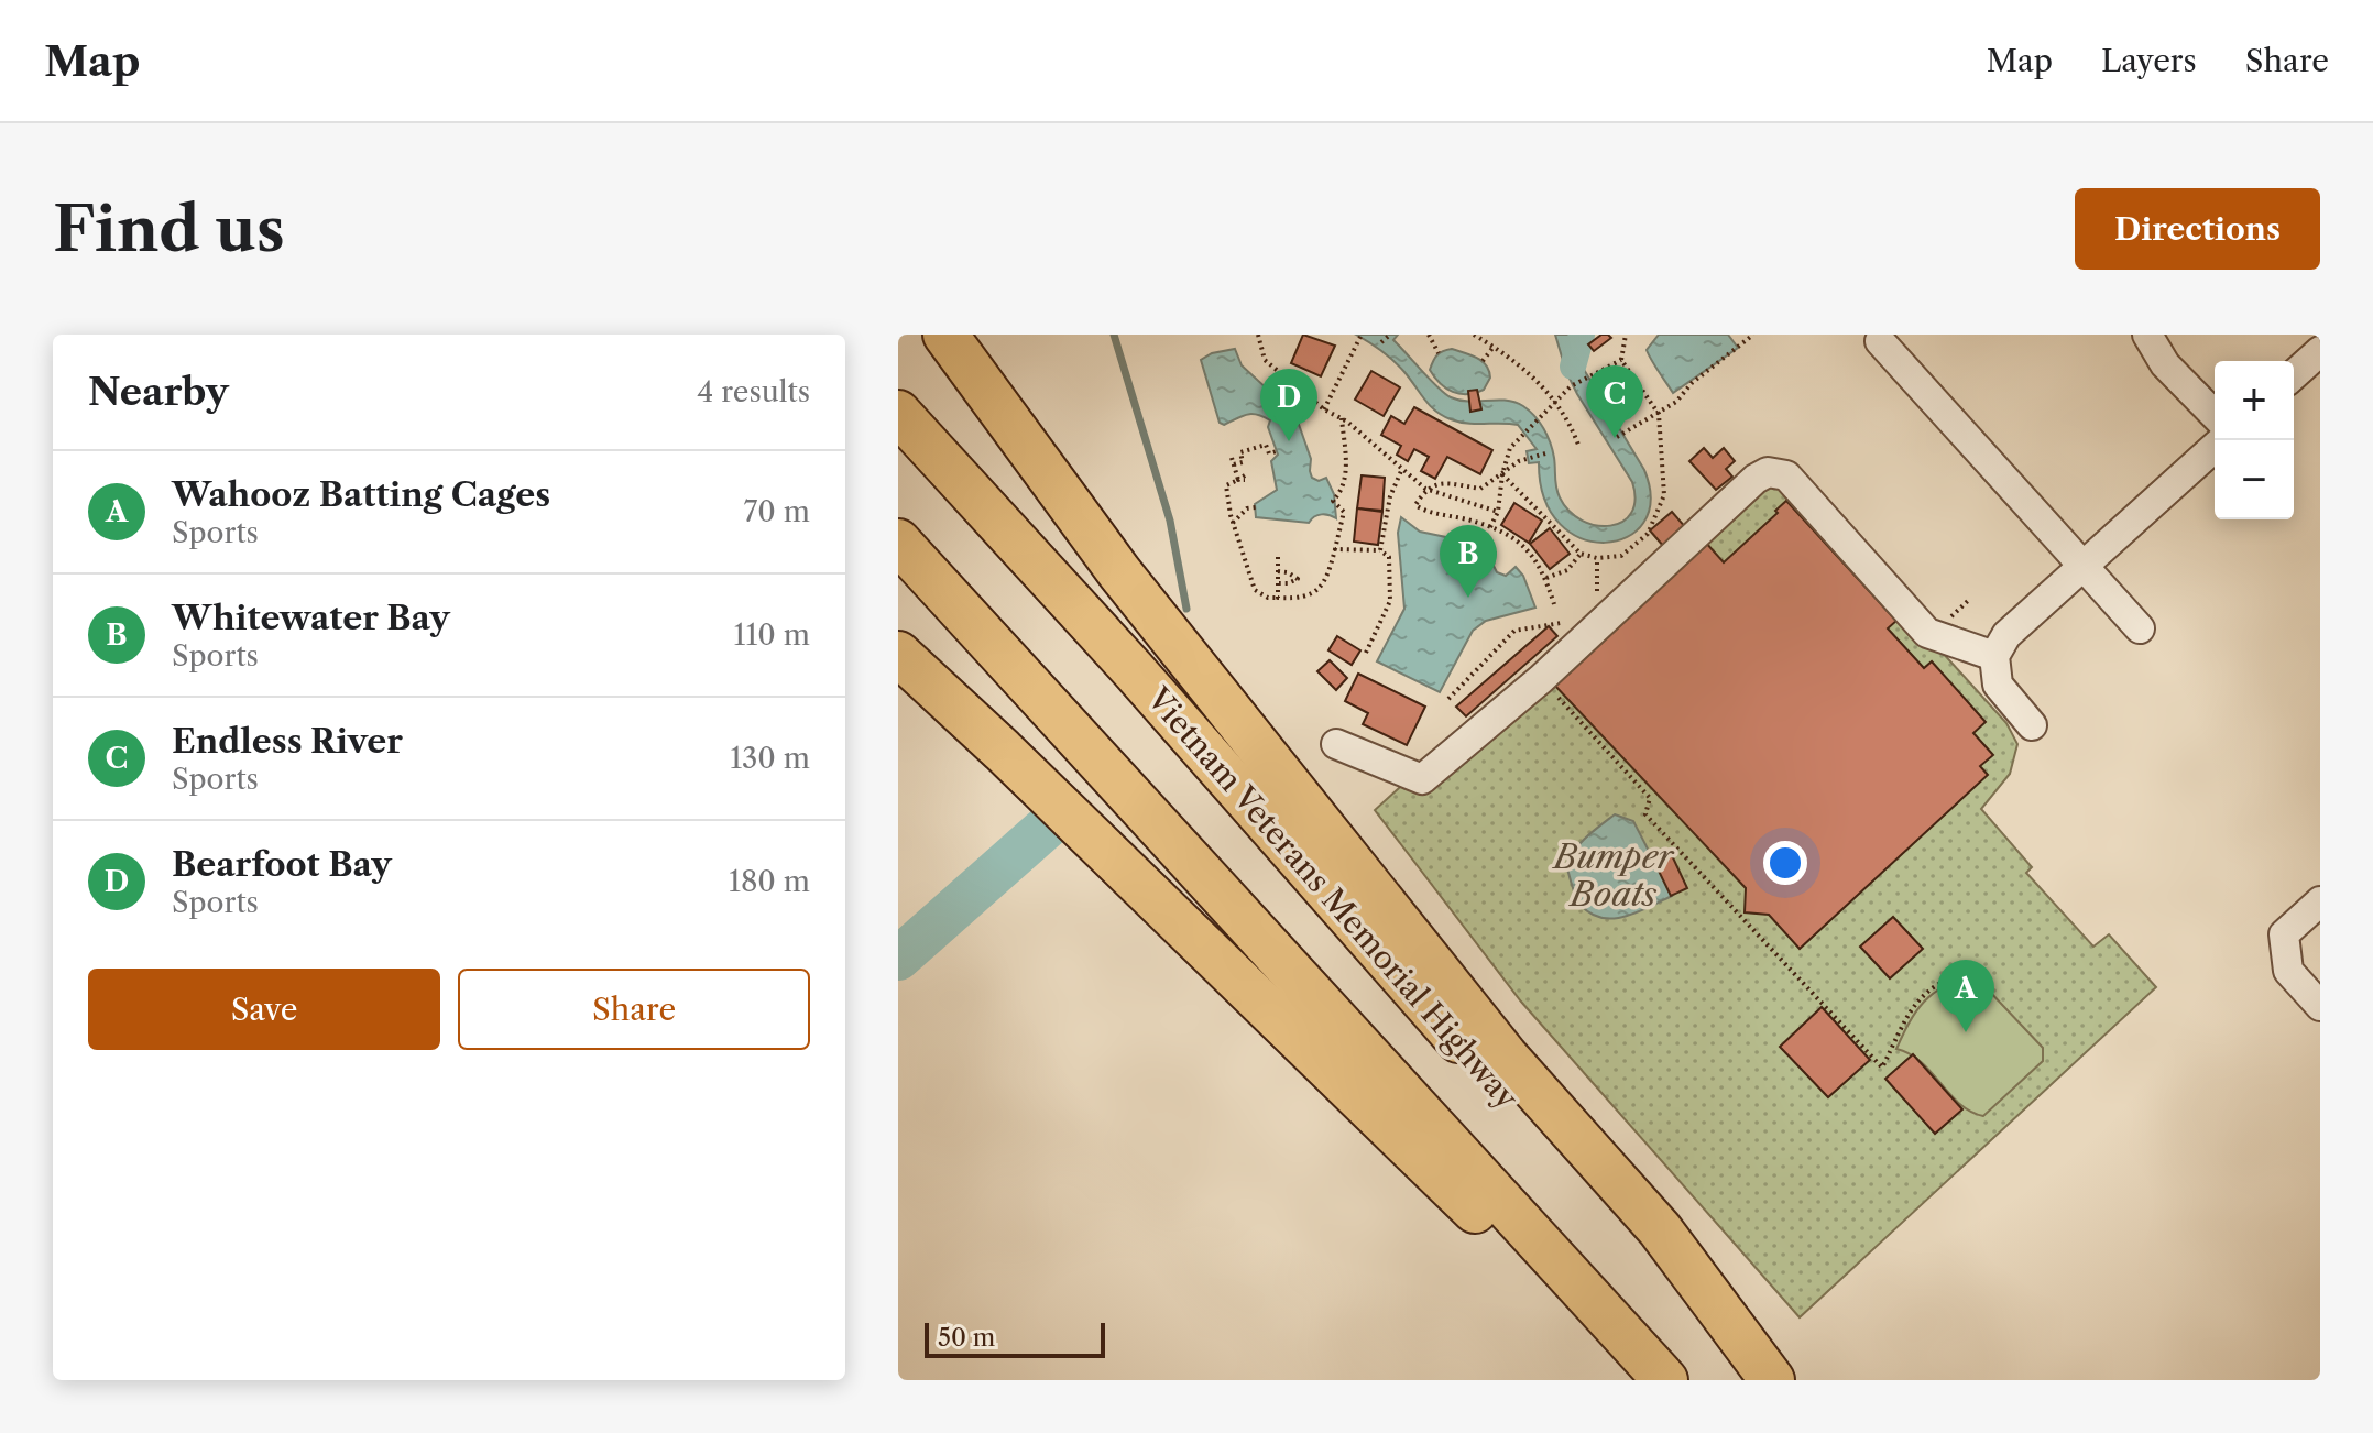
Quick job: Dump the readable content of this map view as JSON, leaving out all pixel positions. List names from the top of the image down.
{
  "streets": {
    "highway": ["Vietnam Veterans Memorial Highway"]
  },
  "water": ["Bumper Boats"],
  "scale_bar": "50 m",
  "page": {
    "header": "Map",
    "nav": ["Map", "Layers", "Share"],
    "buttons": [
      "Directions",
      ["Save", "Share"]
    ],
    "title": "Find us",
    "heading": ["Nearby", "4 results"],
    "map_buttons": ["+", "−"],
    "pins": [
      "C",
      "D",
      "B",
      "A"
    ],
    "list": [
      {
        "mark": "A",
        "name": "Wahooz Batting Cages",
        "note": "Sports",
        "value": "70 m"
      },
      {
        "mark": "B",
        "name": "Whitewater Bay",
        "note": "Sports",
        "value": "110 m"
      },
      {
        "mark": "C",
        "name": "Endless River",
        "note": "Sports",
        "value": "130 m"
      },
      {
        "mark": "D",
        "name": "Bearfoot Bay",
        "note": "Sports",
        "value": "180 m"
      }
    ],
    "scale": "50 m"
  }
}
